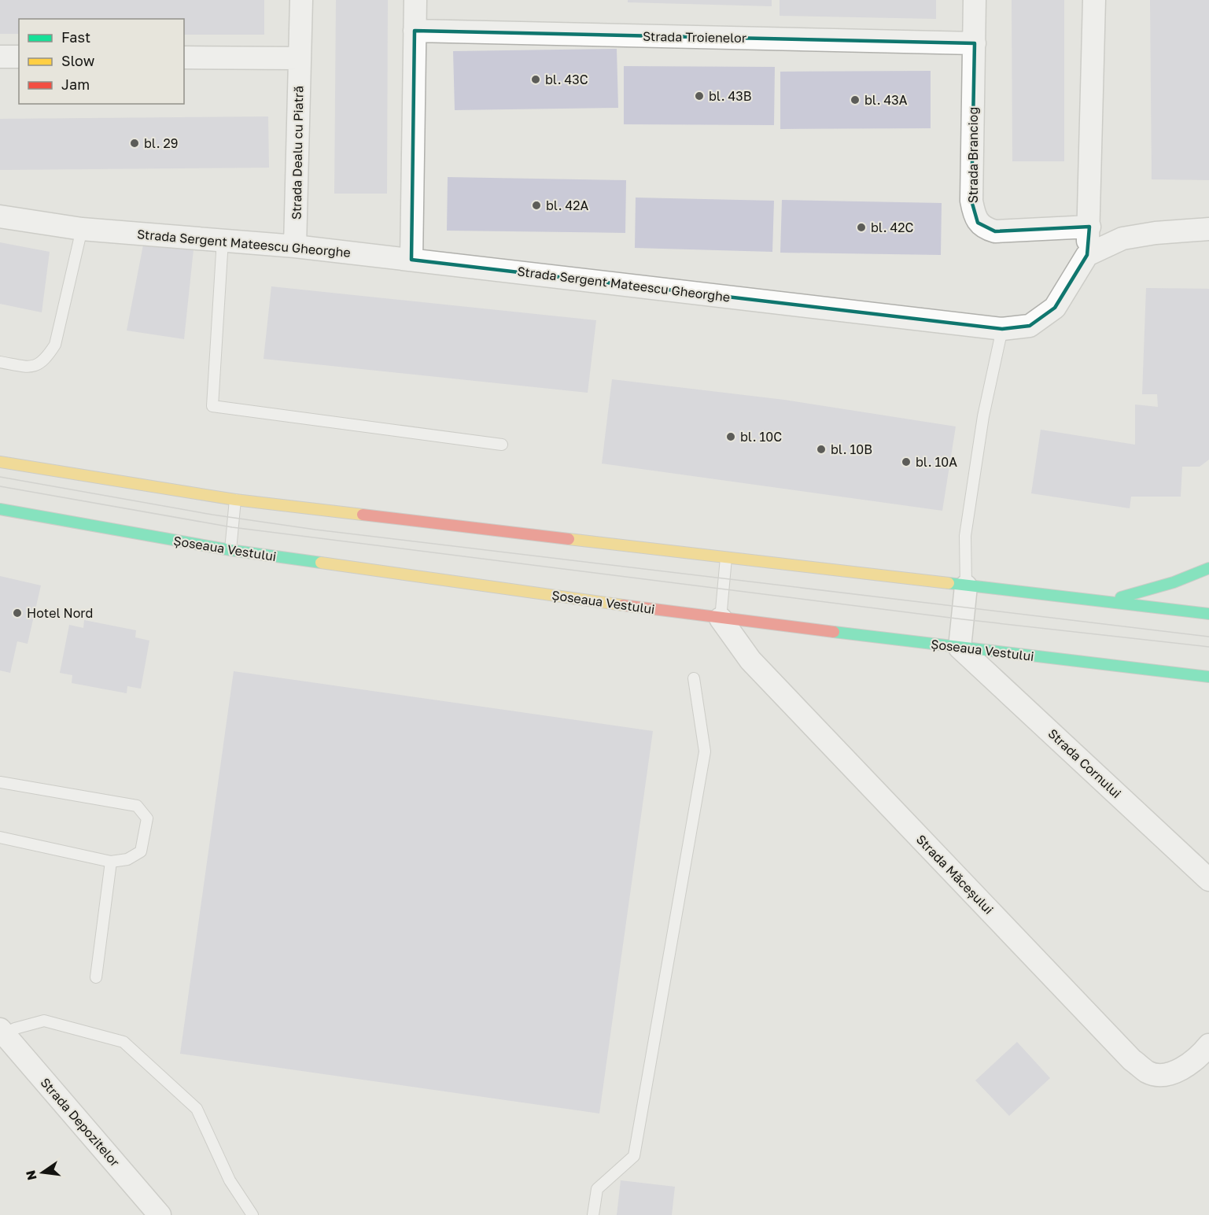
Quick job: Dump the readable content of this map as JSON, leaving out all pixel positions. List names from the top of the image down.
{
  "streets": {
    "main road": ["Șoseaua Vestului"],
    "street": [
      "Strada Troienelor",
      "Strada Dealu cu Piatră",
      "Strada Branciog",
      "Strada Sergent Mateescu Gheorghe",
      "Strada Cornului",
      "Strada Măceșului",
      "Strada Depozitelor"
    ]
  },
  "crossings": [
    ["Strada Troienelor", "Strada Branciog"],
    ["Strada Dealu cu Piatră", "Strada Sergent Mateescu Gheorghe"],
    ["Șoseaua Vestului", "Strada Cornului"],
    ["Șoseaua Vestului", "Strada Măceșului"]
  ],
  "places": [
    "bl. 43C",
    "bl. 43B",
    "bl. 43A",
    "bl. 29",
    "bl. 42A",
    "bl. 42C",
    "bl. 10C",
    "bl. 10B",
    "bl. 10A",
    "Hotel Nord"
  ],
  "legend": ["Fast", "Slow", "Jam"],
  "north": "left"
}
